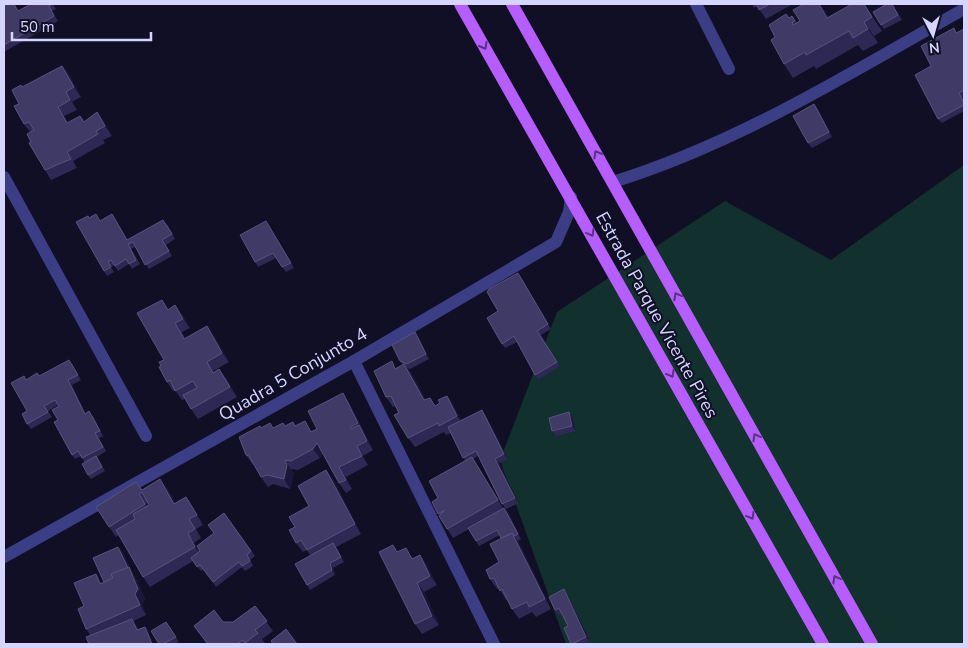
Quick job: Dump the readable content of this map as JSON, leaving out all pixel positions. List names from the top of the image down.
{
  "streets": {
    "main road": ["Estrada Parque Vicente Pires"],
    "street": ["Quadra 5 Conjunto 4"]
  },
  "crossings": [
    ["Estrada Parque Vicente Pires", "Quadra 5 Conjunto 4"]
  ],
  "scale_bar": "50 m",
  "north": "bottom"
}
